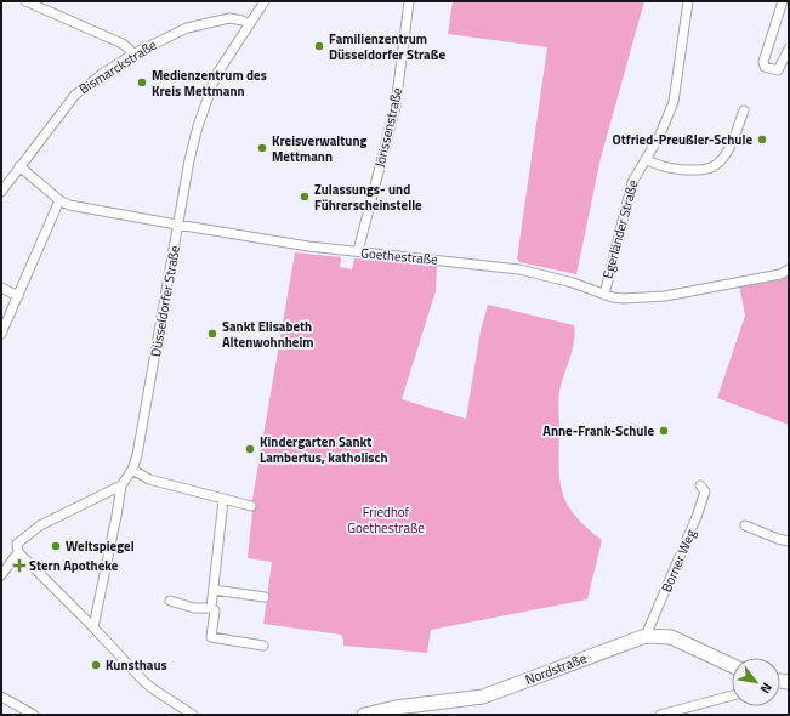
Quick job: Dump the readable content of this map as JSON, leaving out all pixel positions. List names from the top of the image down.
{
  "streets": {
    "main road": ["Nordstraße"],
    "street": [
      "Bismarckstraße",
      "Jörissenstraße",
      "Egerländer Straße",
      "Goethestraße",
      "Düsseldorfer Straße",
      "Borner Weg"
    ]
  },
  "crossings": [
    ["Bismarckstraße", "Goethestraße"],
    ["Bismarckstraße", "Düsseldorfer Straße"],
    ["Jörissenstraße", "Goethestraße"],
    ["Egerländer Straße", "Goethestraße"],
    ["Goethestraße", "Düsseldorfer Straße"],
    ["Borner Weg", "Nordstraße"]
  ],
  "parks": ["Friedhof Goethestraße"],
  "places": {
    "other": [
      "Familienzentrum Düsseldorfer Straße",
      "Medienzentrum des Kreis Mettmann",
      "Otfried-Preußler-Schule",
      "Kreisverwaltung Mettmann",
      "Zulassungs- und Führerscheinstelle",
      "Sankt Elisabeth Altenwohnheim",
      "Anne-Frank-Schule",
      "Kindergarten Sankt Lambertus, katholisch",
      "Weltspiegel",
      "Kunsthaus"
    ],
    "health": ["Stern Apotheke"]
  },
  "north": "bottom right"
}
